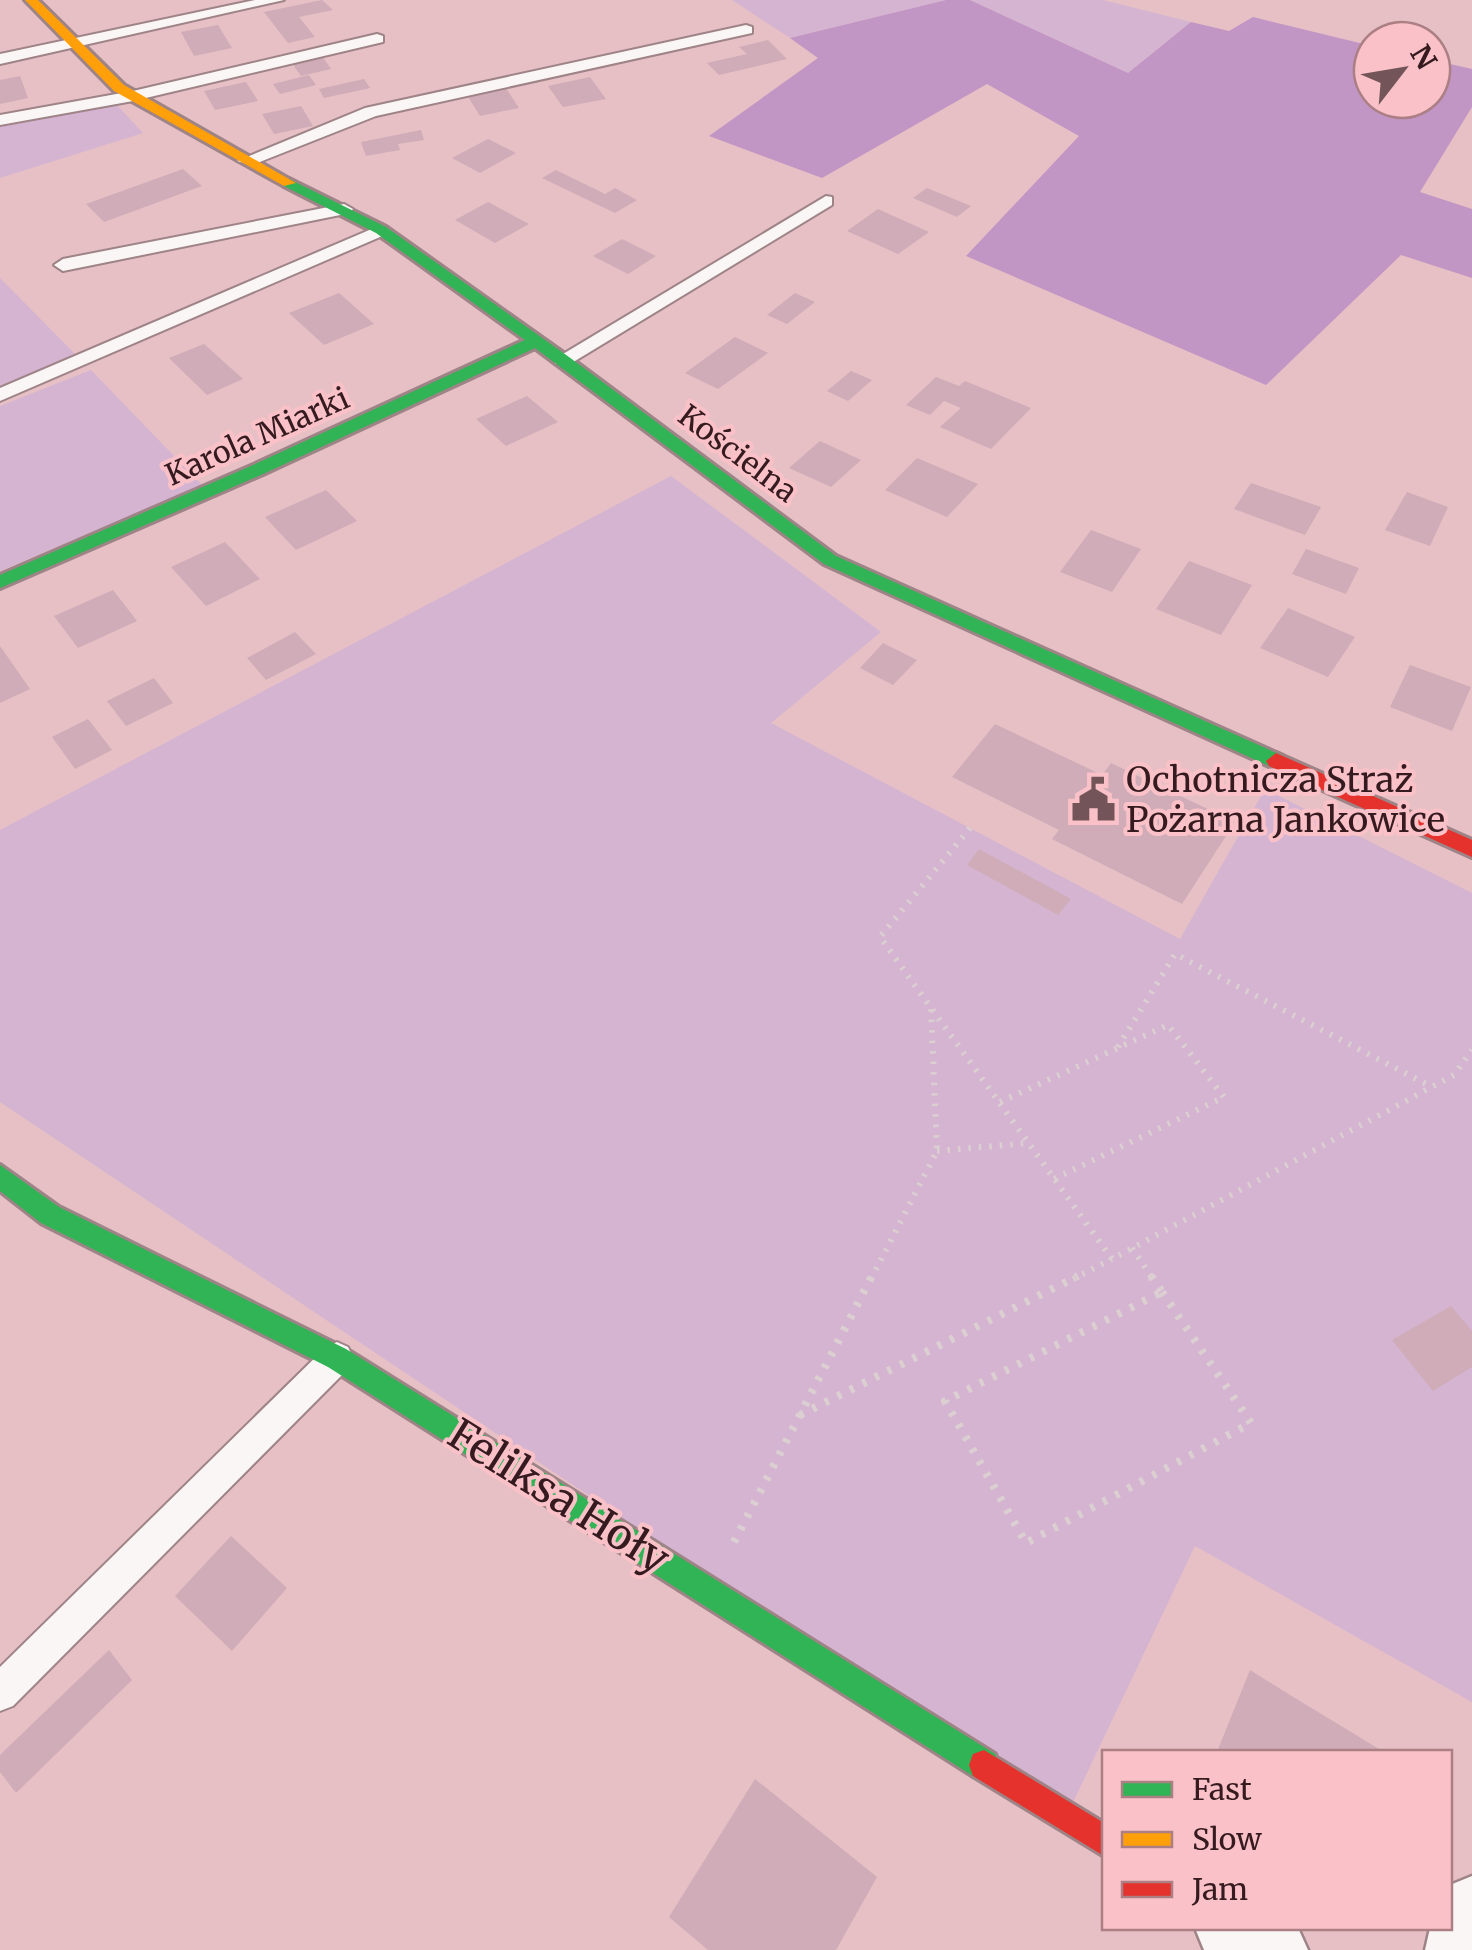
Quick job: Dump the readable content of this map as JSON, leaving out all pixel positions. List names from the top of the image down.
{
  "streets": {
    "street": ["Karola Miarki", "Kościelna", "Feliksa Hoły"]
  },
  "crossings": [
    ["Karola Miarki", "Kościelna"]
  ],
  "places": {
    "public building": ["Ochotnicza Straż Pożarna Jankowice"]
  },
  "legend": ["Fast", "Slow", "Jam"],
  "north": "top right"
}
